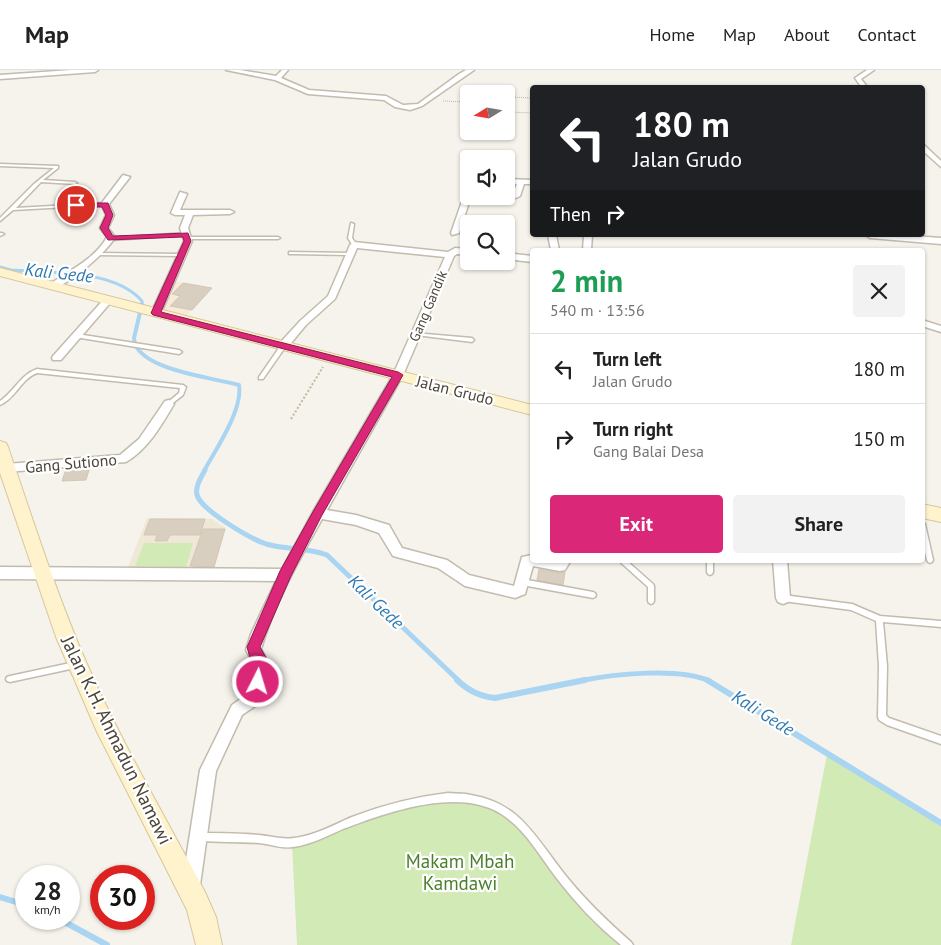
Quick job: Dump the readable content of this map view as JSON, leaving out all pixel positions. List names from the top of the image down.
{
  "streets": {
    "street": [
      "Gang Gandik",
      "Jalan Grudo",
      "Gang Sutiono",
      "Jalan K.H. Ahmadun Namawi"
    ]
  },
  "crossings": [
    ["Gang Gandik", "Jalan Grudo"],
    ["Gang Gandik", "Jalan K.H. Ahmadun Namawi"],
    ["Gang Sutiono", "Jalan K.H. Ahmadun Namawi"]
  ],
  "water": ["Kali Gede"],
  "parks": ["Makam Mbah Kamdawi"],
  "north": "left",
  "page": {
    "header": "Map",
    "nav": [
      "Home",
      "Map",
      "About",
      "Contact"
    ],
    "turn": ["180 m", "Jalan Grudo"],
    "then": "Then",
    "heading": ["2 min", "540 m · 13:56"],
    "list": [
      {
        "name": "Turn left",
        "note": "Jalan Grudo",
        "value": "180 m"
      },
      {
        "name": "Turn right",
        "note": "Gang Balai Desa",
        "value": "150 m"
      }
    ],
    "buttons": ["Exit", "Share"],
    "speed": "28 km/h",
    "limit": "30"
  }
}
